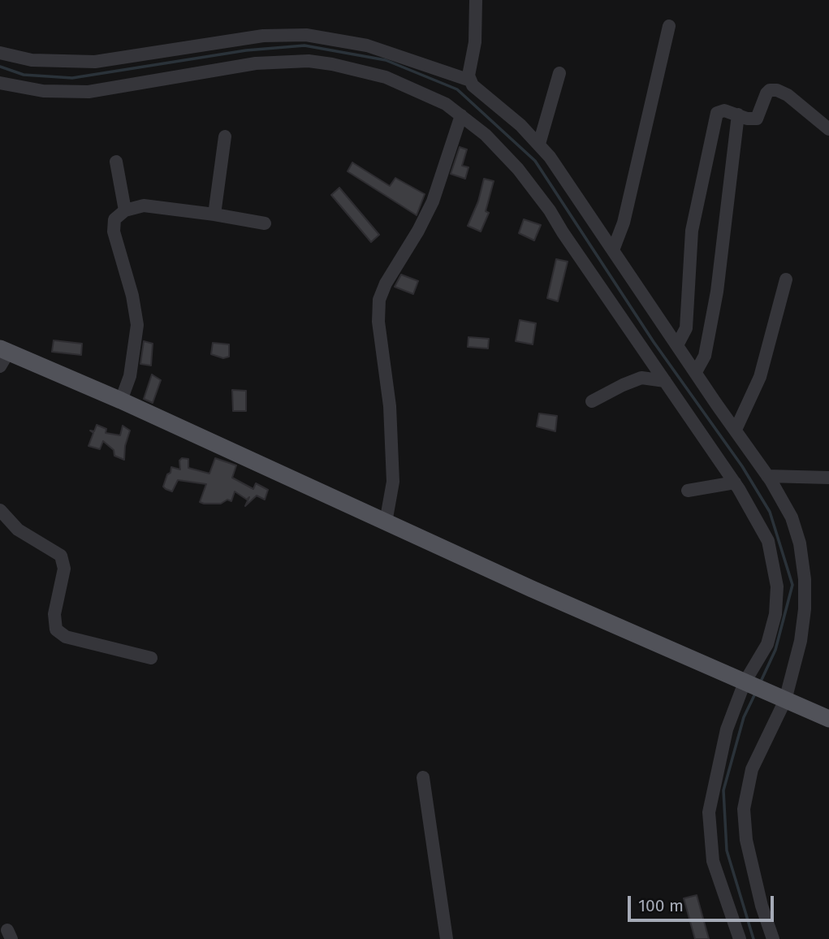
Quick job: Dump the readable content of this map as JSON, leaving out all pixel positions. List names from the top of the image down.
{
  "scale_bar": "100 m"
}
